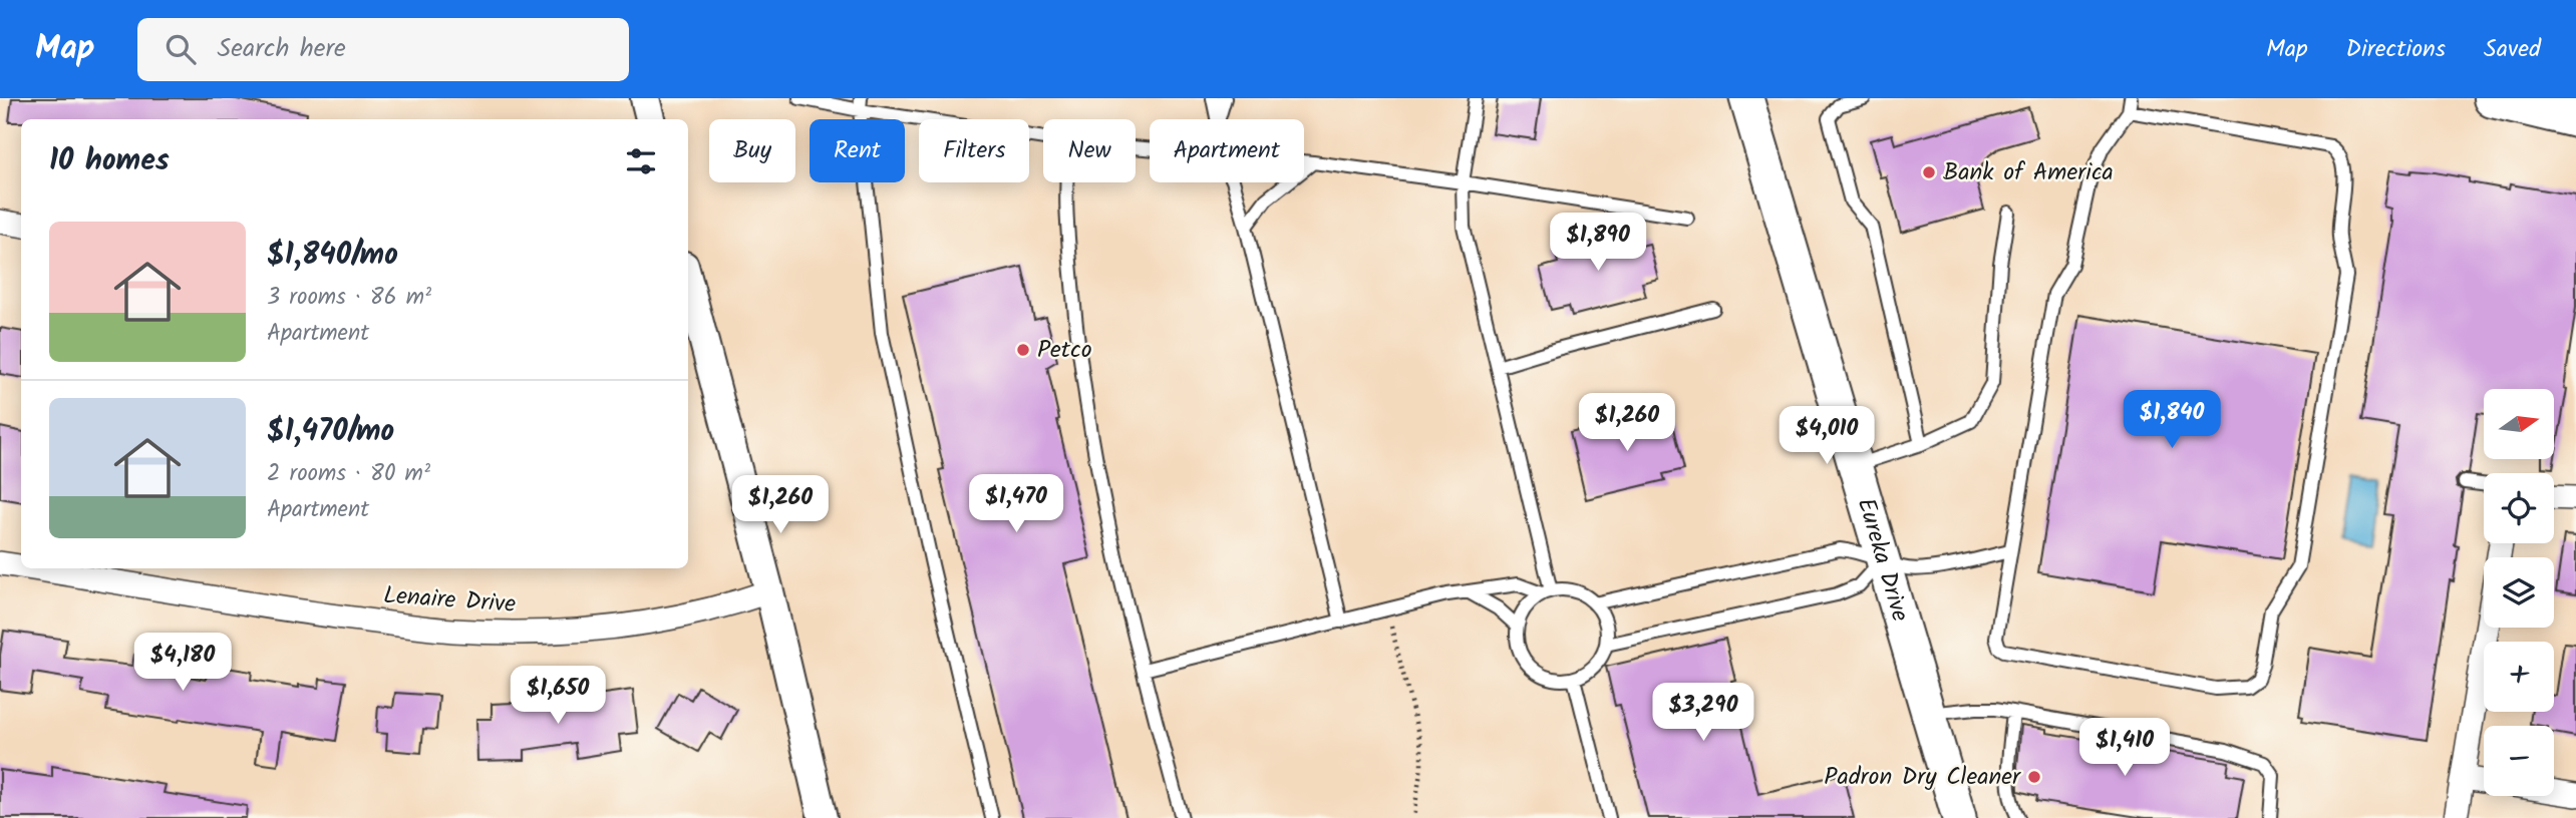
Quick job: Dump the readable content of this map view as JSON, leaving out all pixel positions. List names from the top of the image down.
{
  "streets": {
    "main road": ["Eureka Drive"],
    "street": ["Lenaire Drive"]
  },
  "places": ["Bank of America", "Petco", "Padron Dry Cleaner"],
  "north": "right",
  "page": {
    "header": "Map",
    "search": "Search here",
    "nav": ["Map", "Directions", "Saved"],
    "chip": [
      "Buy",
      "Rent",
      "Filters",
      "New",
      "Apartment"
    ],
    "heading": "10 homes",
    "list": [
      {
        "name": "$1,840/mo",
        "note": "3 rooms · 86 m² · Apartment"
      },
      {
        "name": "$1,470/mo",
        "note": "2 rooms · 80 m² · Apartment"
      }
    ],
    "price": [
      "$1,890",
      "$1,840",
      "$1,260",
      "$4,010",
      "$1,470",
      "$1,260",
      "$4,180",
      "$1,650",
      "$3,290",
      "$1,410"
    ],
    "map_buttons": ["+", "−"]
  }
}
